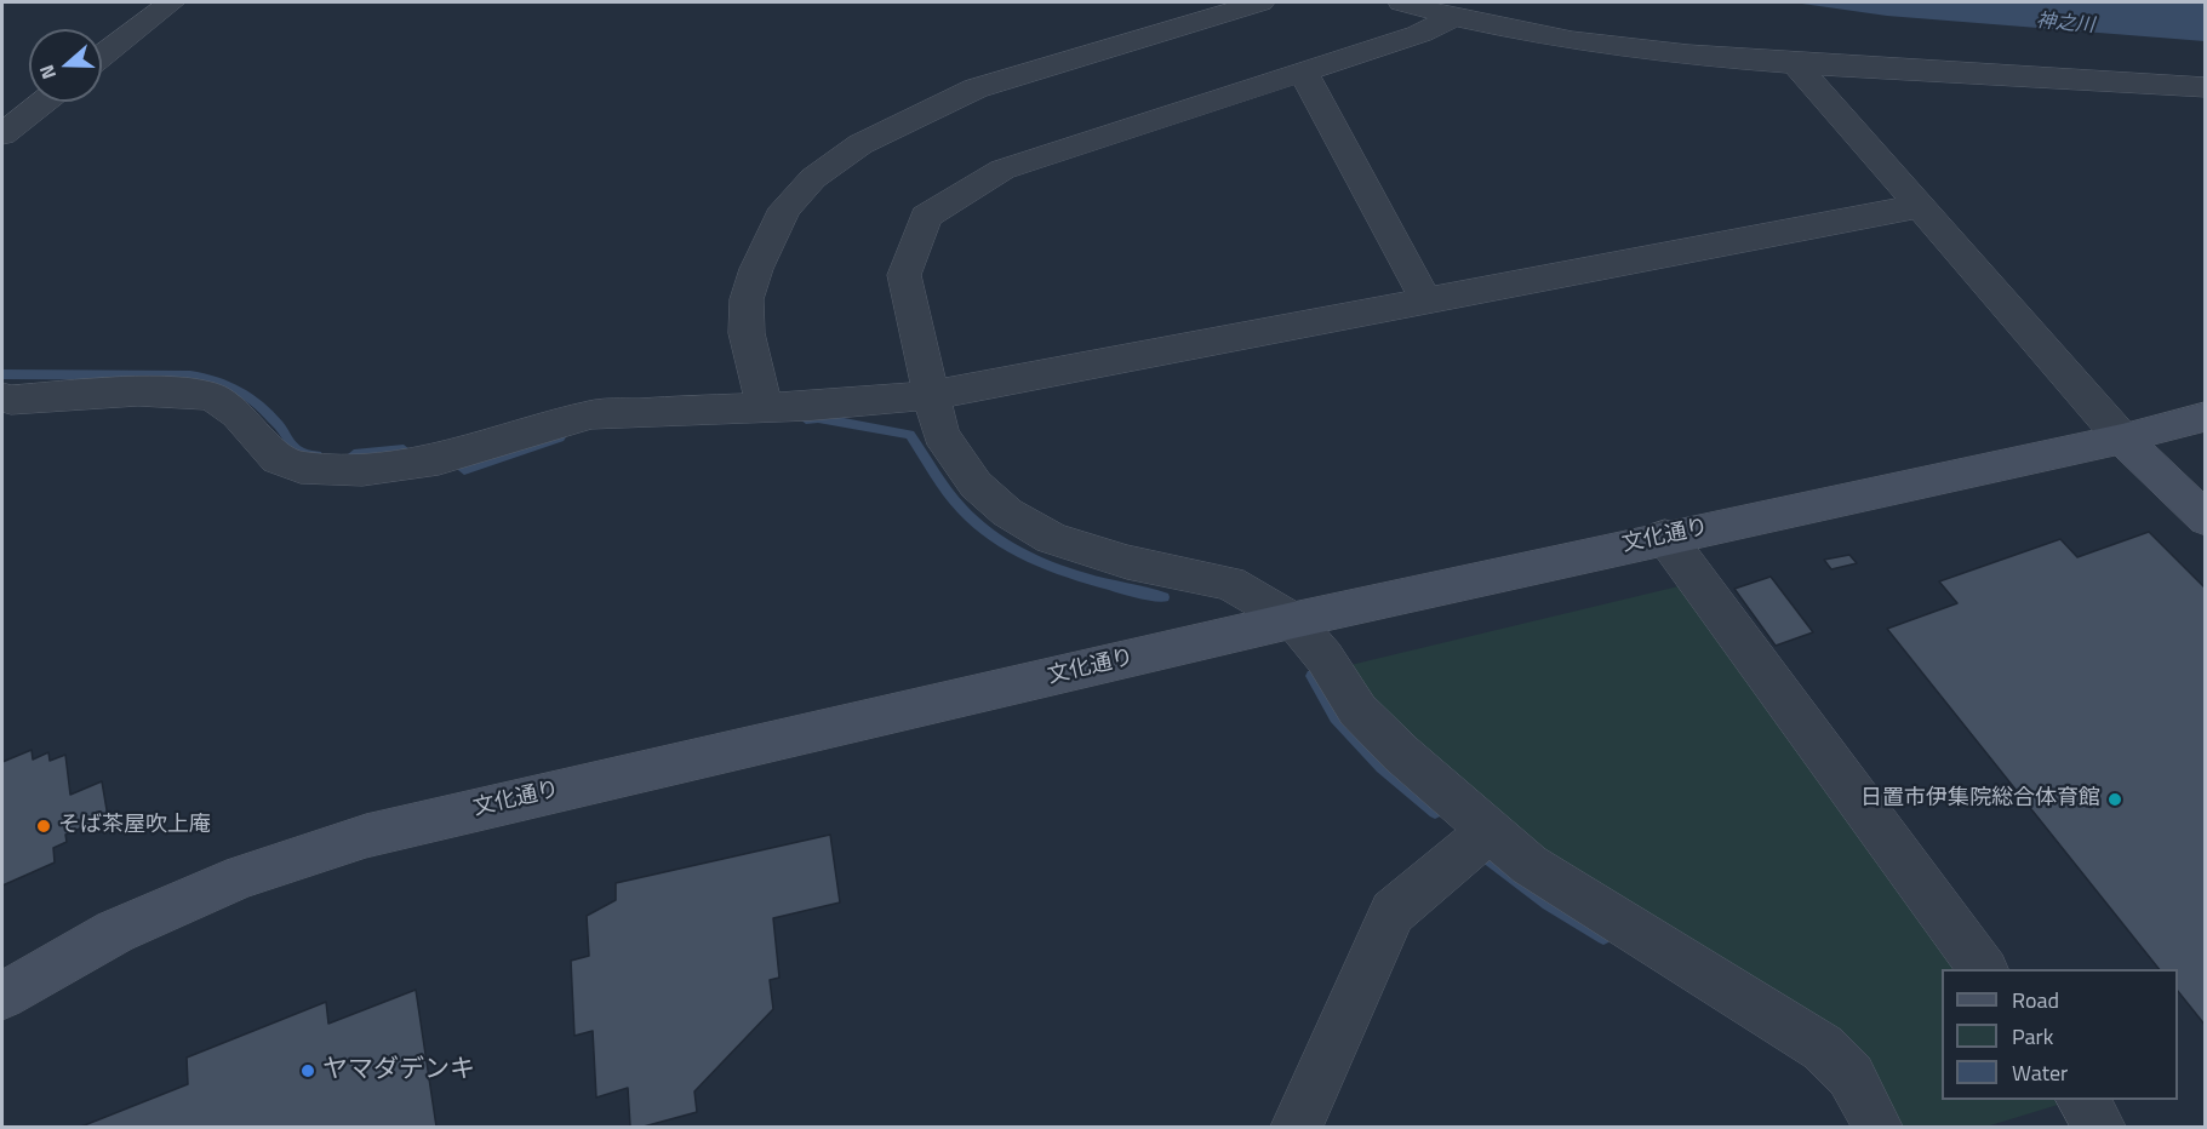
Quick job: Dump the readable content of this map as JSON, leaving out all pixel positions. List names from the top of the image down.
{
  "streets": {
    "street": ["文化通り"]
  },
  "water": ["神之川"],
  "places": ["日置市伊集院総合体育館", "そば茶屋吹上庵", "ヤマダデンキ"],
  "legend": ["Road", "Park", "Water"],
  "north": "left"
}
